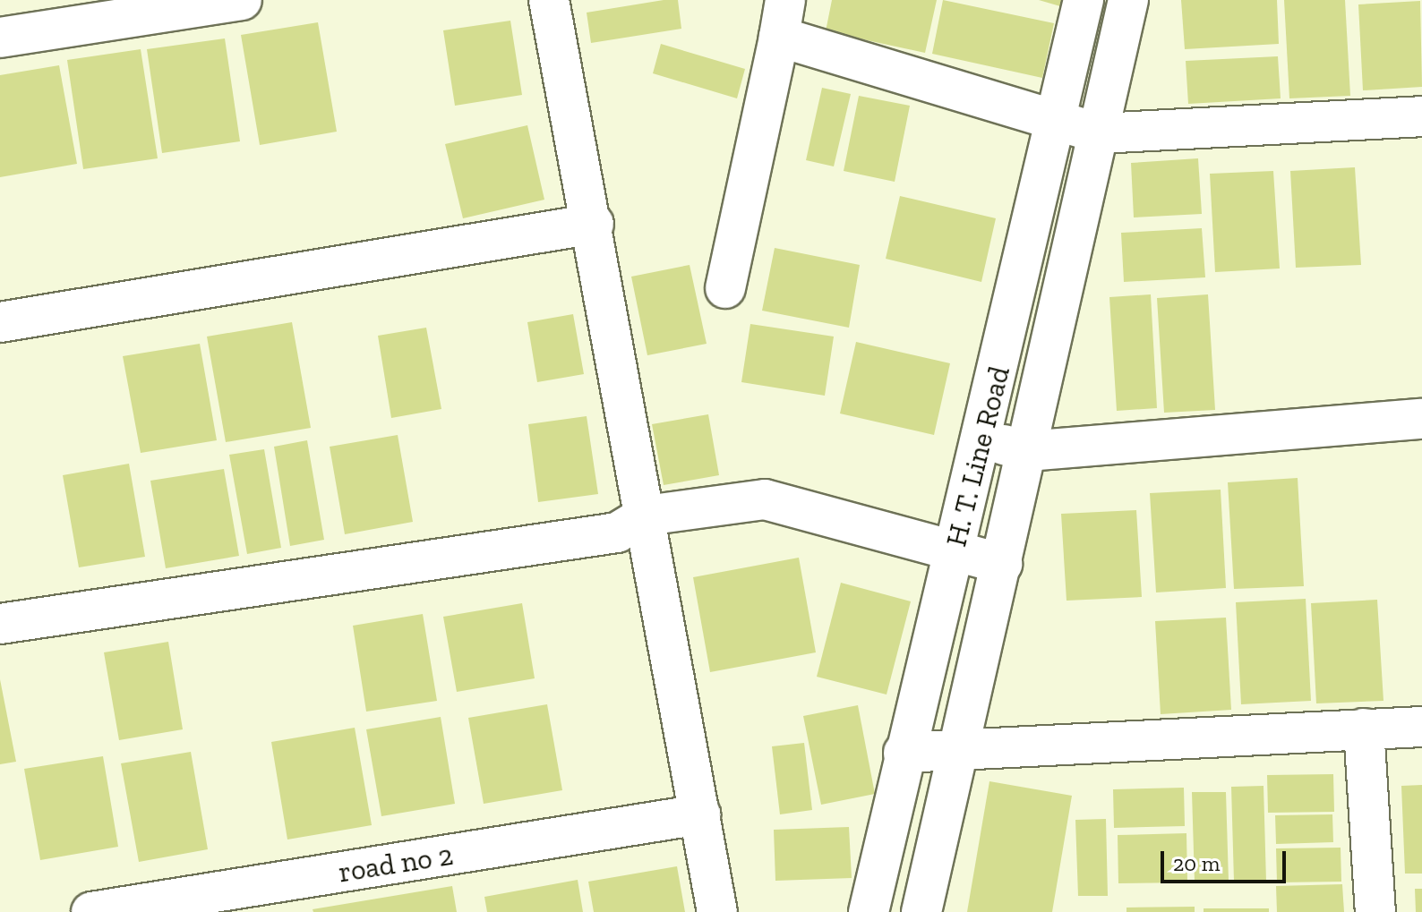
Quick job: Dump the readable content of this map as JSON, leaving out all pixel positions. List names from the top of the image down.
{
  "streets": {
    "street": ["H. T. Line Road", "road no 2"]
  },
  "scale_bar": "20 m"
}
